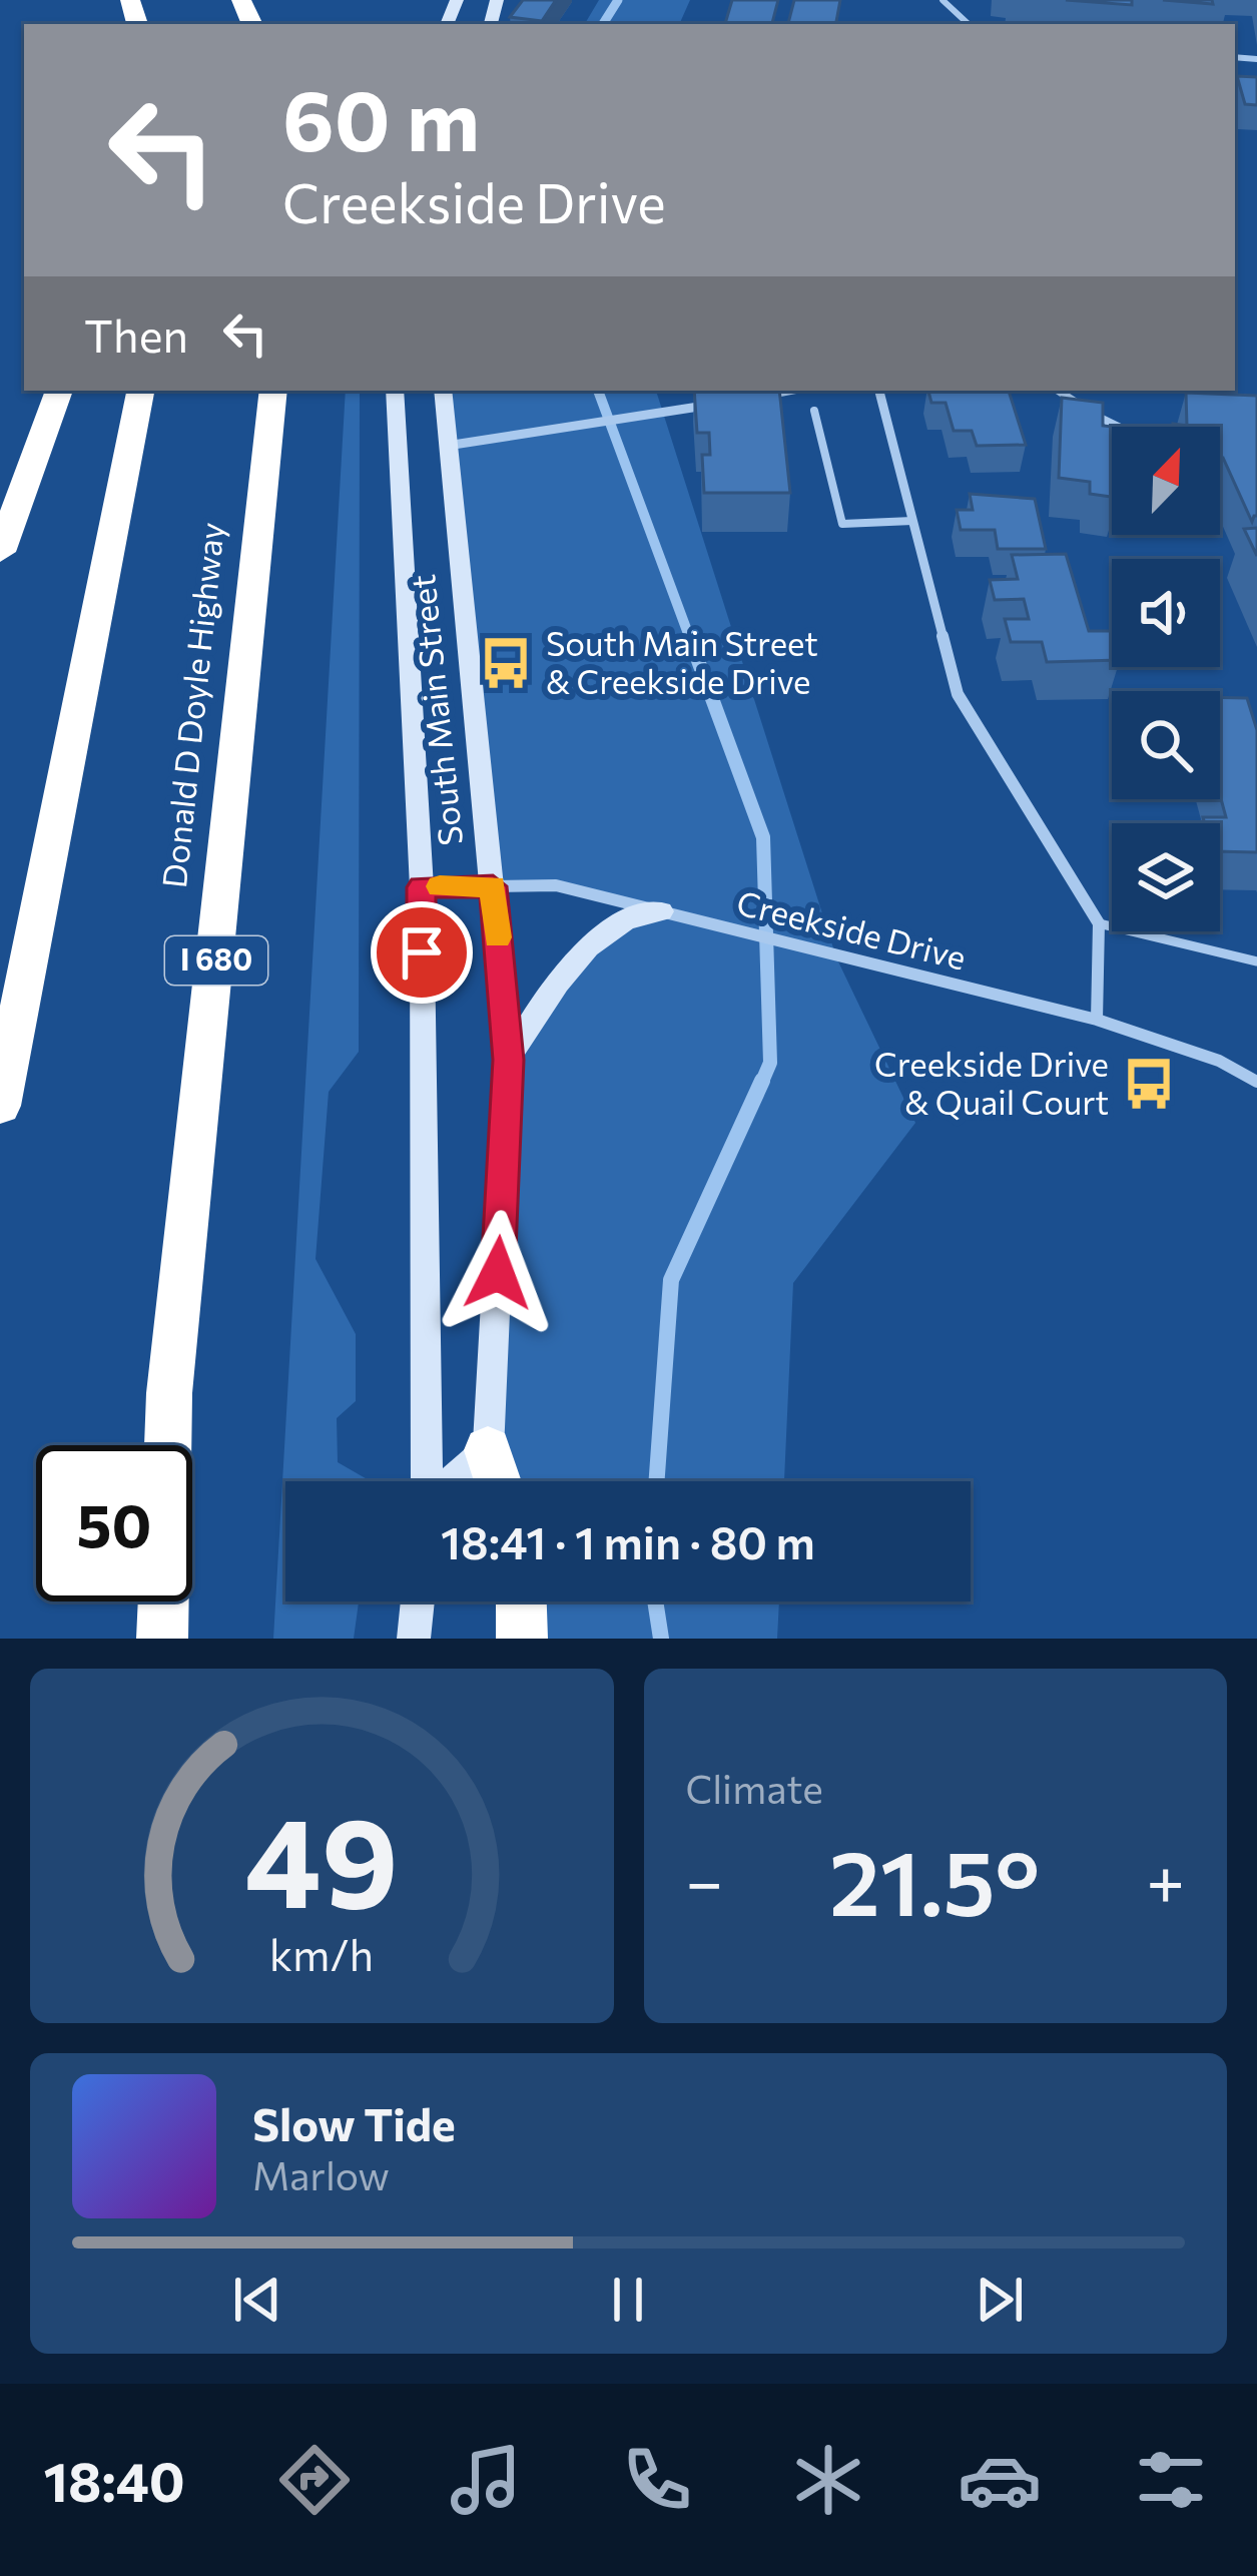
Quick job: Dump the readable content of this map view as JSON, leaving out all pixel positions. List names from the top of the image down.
{
  "streets": {
    "highway": ["Donald D Doyle Highway", "I 680"],
    "main road": ["South Main Street"],
    "street": ["Creekside Drive"]
  },
  "crossings": [
    ["South Main Street", "Creekside Drive"]
  ],
  "places": {
    "bus stop": ["South Main Street & Creekside Drive", "Creekside Drive & Quail Court"]
  },
  "north": "top right",
  "page": {
    "turn": ["60 m", "Creekside Drive"],
    "then": "Then",
    "limit": "50",
    "trip": "18:41 · 1 min · 80 m",
    "tile": "Climate",
    "heat": ["−", "21.5°", "+"],
    "song": ["Slow Tide", "Marlow"],
    "tabs": "18:40",
    "gauge": ["49", "km/h"]
  }
}
